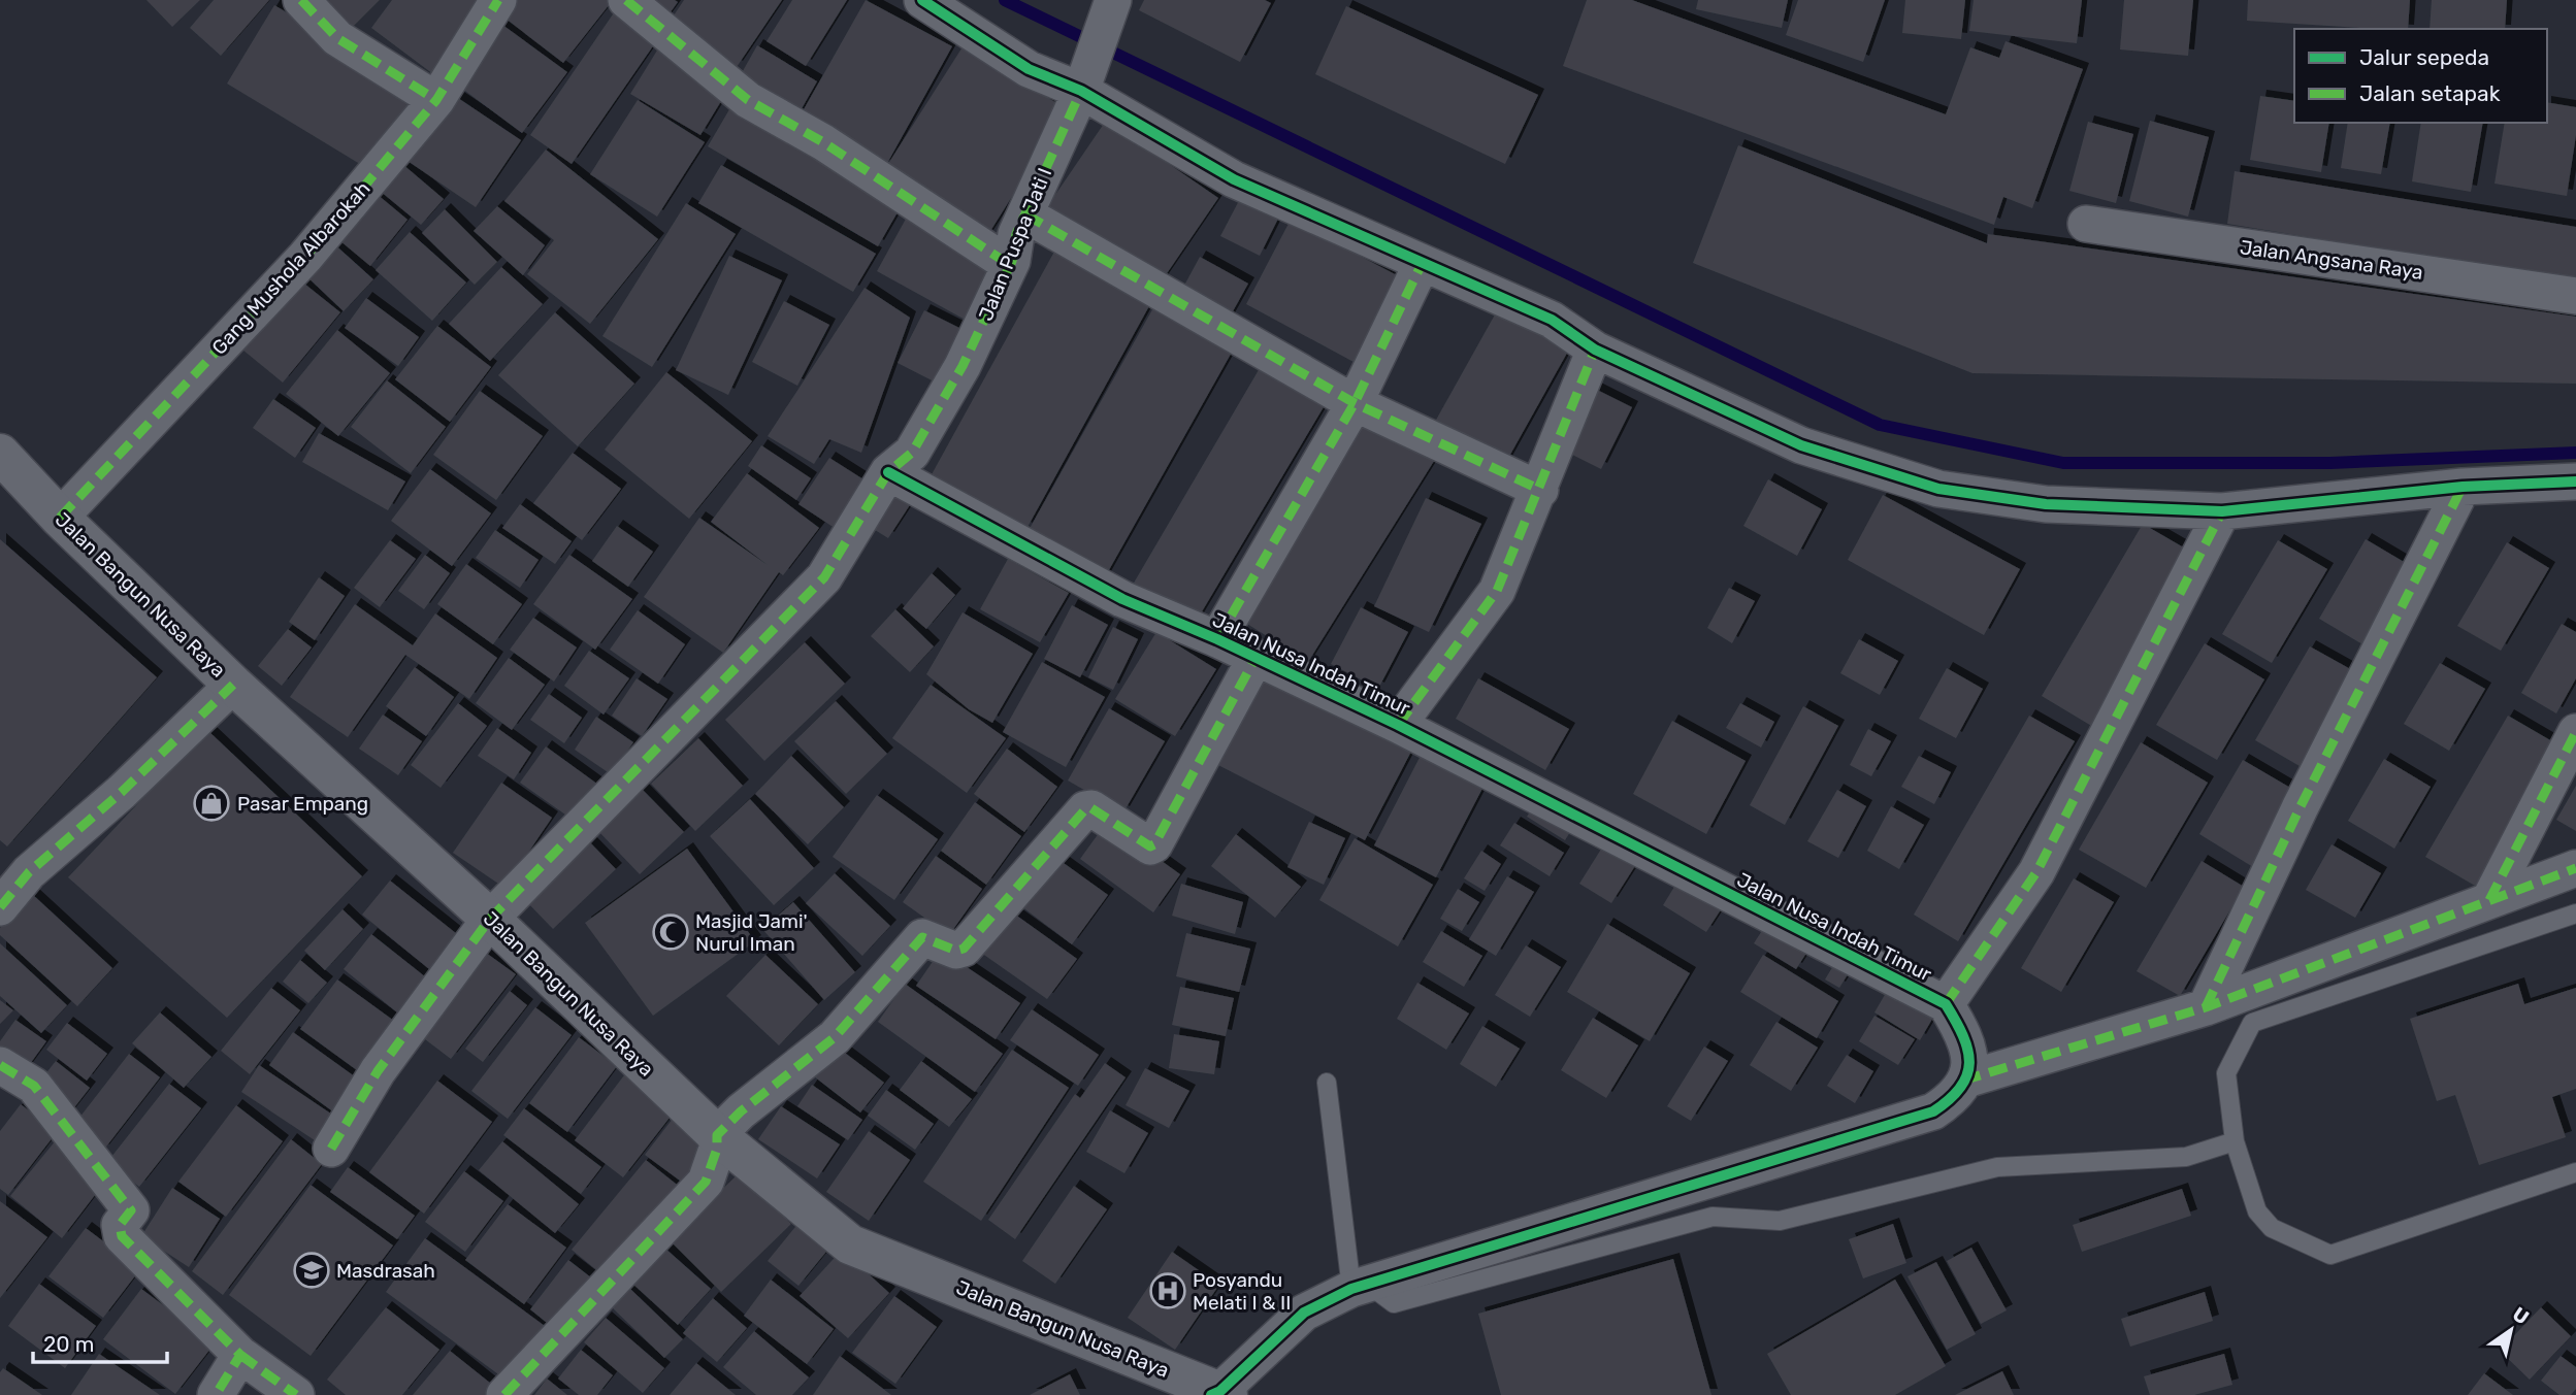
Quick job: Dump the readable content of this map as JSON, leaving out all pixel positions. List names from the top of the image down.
{
  "streets": {
    "street": [
      "Jalan Puspa Jati I",
      "Jalan Angsana Raya",
      "Gang Mushola Albarokah",
      "Jalan Bangun Nusa Raya",
      "Jalan Nusa Indah Timur"
    ]
  },
  "crossings": [
    ["Jalan Puspa Jati I", "Jalan Bangun Nusa Raya"],
    ["Jalan Puspa Jati I", "Jalan Nusa Indah Timur"],
    ["Gang Mushola Albarokah", "Jalan Bangun Nusa Raya"]
  ],
  "places": {
    "shop": ["Pasar Empang"],
    "mosque": ["Masjid Jami' Nurul Iman"],
    "school or university": ["Masdrasah"],
    "hospital": ["Posyandu Melati I & II"]
  },
  "legend": ["Jalur sepeda", "Jalan setapak"],
  "scale_bar": "20 m",
  "north": "top right"
}
